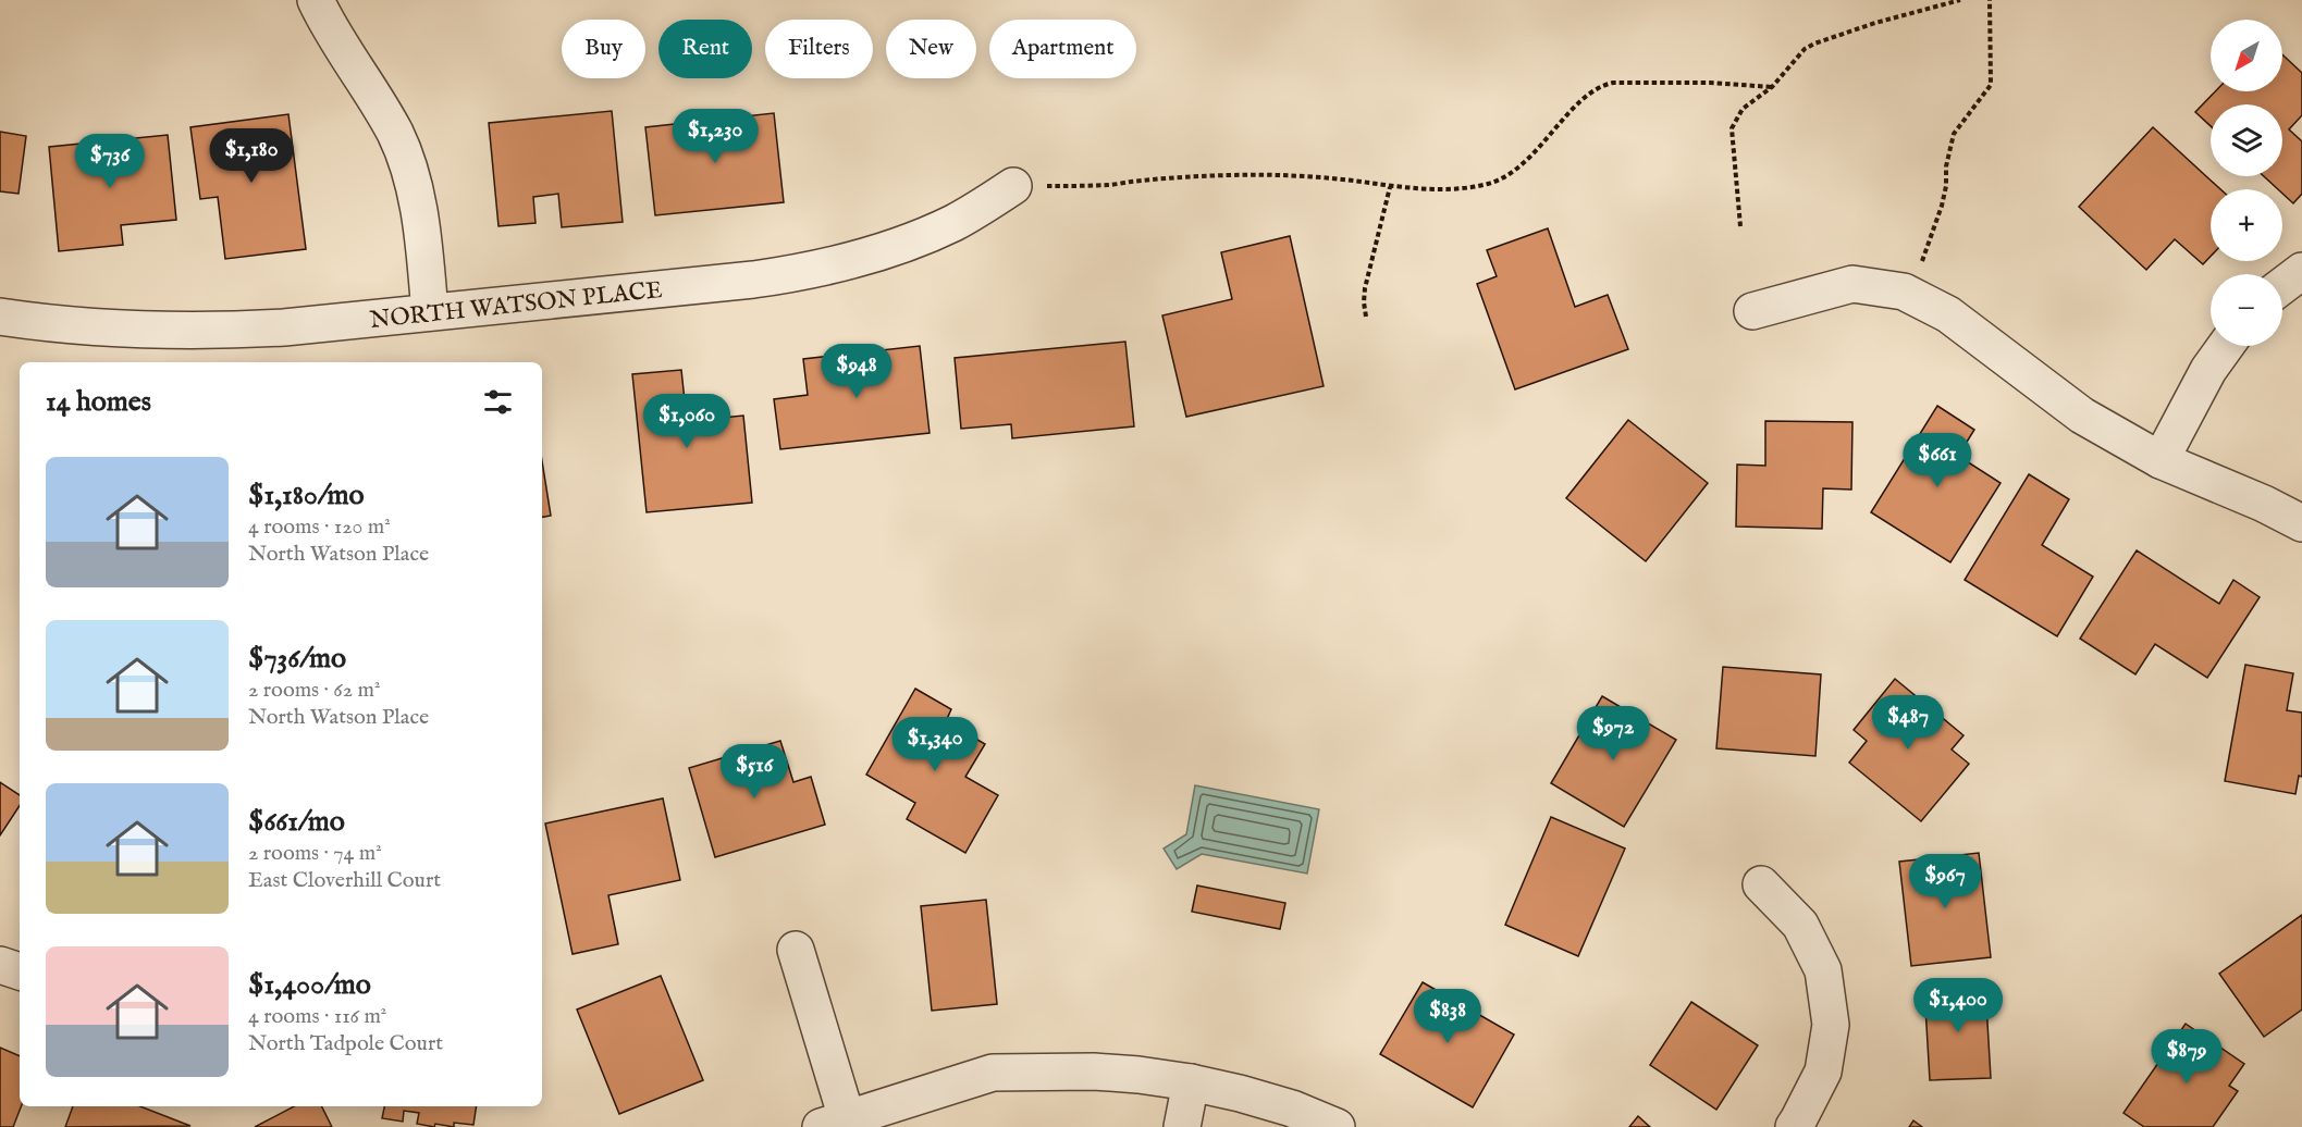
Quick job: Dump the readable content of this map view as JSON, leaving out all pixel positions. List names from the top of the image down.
{
  "streets": {
    "street": ["NORTH WATSON PLACE"]
  },
  "north": "bottom left",
  "page": {
    "map_buttons": ["+", "−"],
    "chip": [
      "Buy",
      "Rent",
      "Filters",
      "New",
      "Apartment"
    ],
    "price": [
      "$1,230",
      "$1,180",
      "$736",
      "$948",
      "$1,060",
      "$661",
      "$487",
      "$972",
      "$1,340",
      "$516",
      "$967",
      "$1,400",
      "$838",
      "$879"
    ],
    "heading": "14 homes",
    "list": [
      {
        "name": "$1,180/mo",
        "note": "4 rooms · 120 m² · North Watson Place"
      },
      {
        "name": "$736/mo",
        "note": "2 rooms · 62 m² · North Watson Place"
      },
      {
        "name": "$661/mo",
        "note": "2 rooms · 74 m² · East Cloverhill Court"
      },
      {
        "name": "$1,400/mo",
        "note": "4 rooms · 116 m² · North Tadpole Court"
      }
    ]
  }
}
